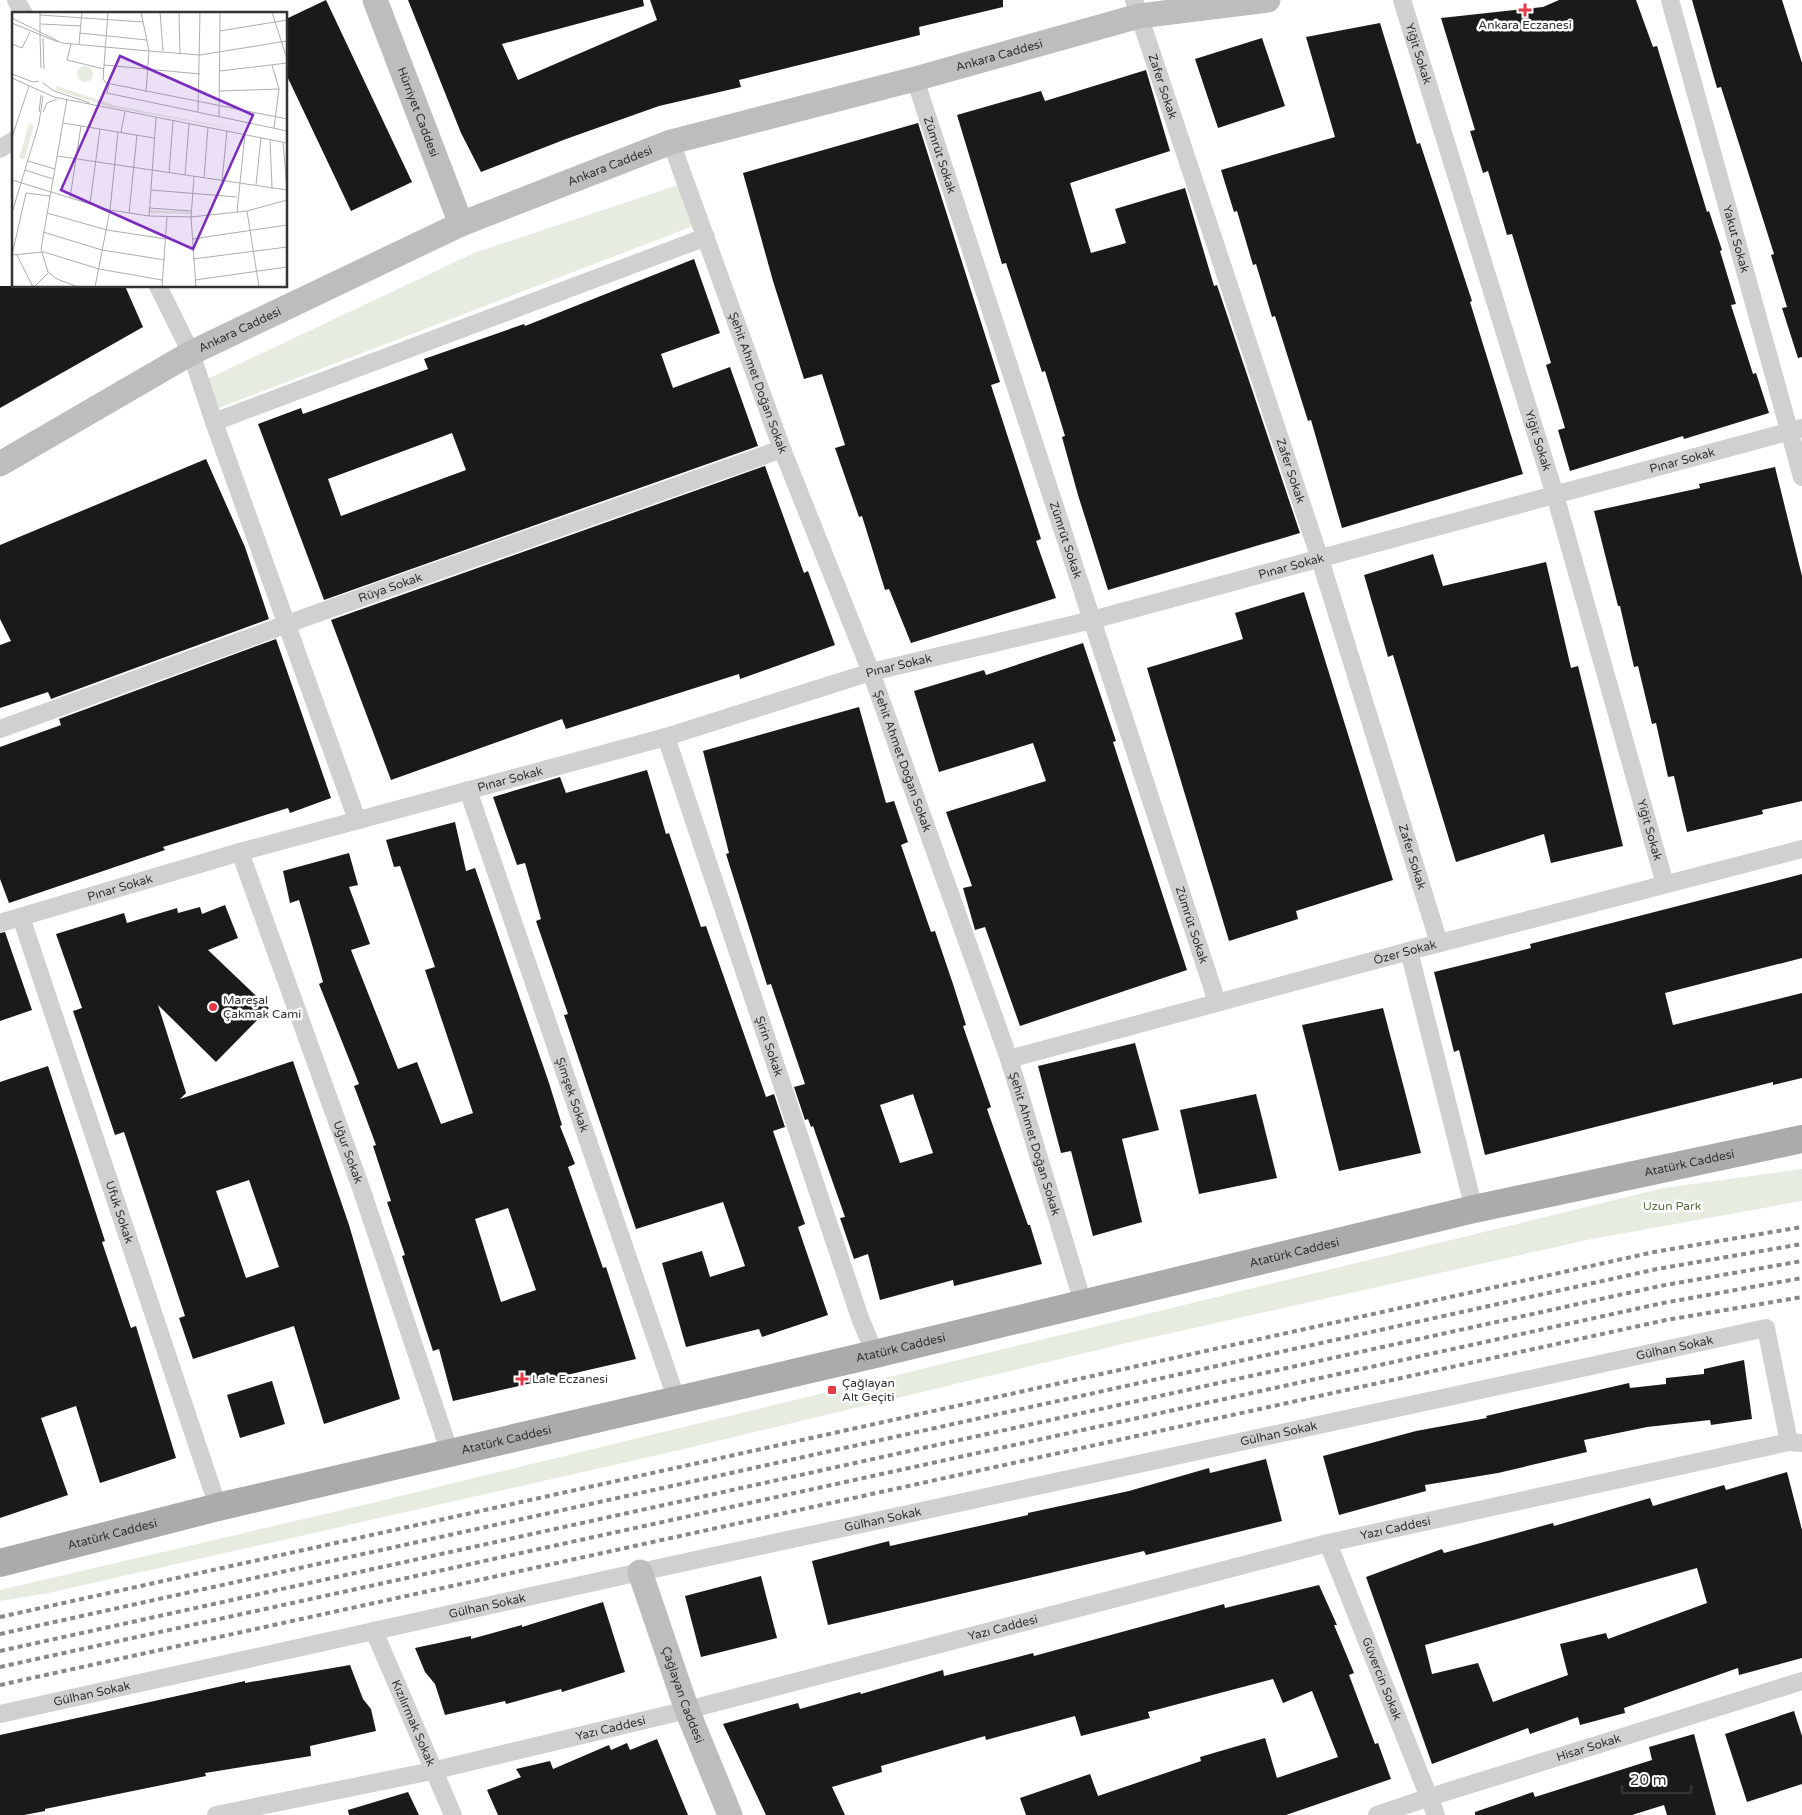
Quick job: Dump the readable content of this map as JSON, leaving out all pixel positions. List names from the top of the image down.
{
  "streets": {
    "main road": [
      "Ankara Caddesi",
      "Hürriyet Caddesi",
      "Atatürk Caddesi",
      "Çağlayan Caddesi"
    ],
    "street": [
      "Yiğit Sokak",
      "Zafer Sokak",
      "Zümrüt Sokak",
      "Yakut Sokak",
      "Şehit Ahmet Doğan Sokak",
      "Pınar Sokak",
      "Rüya Sokak",
      "Özer Sokak",
      "Şirin Sokak",
      "Şimşek Sokak",
      "Uğur Sokak",
      "Ufuk Sokak",
      "Gülhan Sokak",
      "Yazı Caddesi",
      "Güvercin Sokak",
      "Kızılırmak Sokak",
      "Hisar Sokak"
    ]
  },
  "crossings": [
    ["Yiğit Sokak", "Pınar Sokak"],
    ["Yiğit Sokak", "Özer Sokak"],
    ["Ankara Caddesi", "Zafer Sokak"],
    ["Ankara Caddesi", "Hürriyet Caddesi"],
    ["Ankara Caddesi", "Zümrüt Sokak"],
    ["Ankara Caddesi", "Şehit Ahmet Doğan Sokak"],
    ["Zafer Sokak", "Pınar Sokak"],
    ["Zafer Sokak", "Özer Sokak"],
    ["Zümrüt Sokak", "Pınar Sokak"],
    ["Zümrüt Sokak", "Özer Sokak"],
    ["Yakut Sokak", "Pınar Sokak"],
    ["Şehit Ahmet Doğan Sokak", "Pınar Sokak"],
    ["Şehit Ahmet Doğan Sokak", "Rüya Sokak"],
    ["Şehit Ahmet Doğan Sokak", "Özer Sokak"],
    ["Şehit Ahmet Doğan Sokak", "Atatürk Caddesi"],
    ["Pınar Sokak", "Şirin Sokak"],
    ["Pınar Sokak", "Şimşek Sokak"],
    ["Pınar Sokak", "Uğur Sokak"],
    ["Pınar Sokak", "Ufuk Sokak"],
    ["Şirin Sokak", "Atatürk Caddesi"],
    ["Şimşek Sokak", "Atatürk Caddesi"],
    ["Uğur Sokak", "Atatürk Caddesi"],
    ["Atatürk Caddesi", "Ufuk Sokak"],
    ["Gülhan Sokak", "Yazı Caddesi"],
    ["Gülhan Sokak", "Çağlayan Caddesi"],
    ["Gülhan Sokak", "Kızılırmak Sokak"],
    ["Yazı Caddesi", "Güvercin Sokak"],
    ["Yazı Caddesi", "Çağlayan Caddesi"],
    ["Yazı Caddesi", "Kızılırmak Sokak"],
    ["Güvercin Sokak", "Hisar Sokak"]
  ],
  "parks": ["Uzun Park"],
  "places": {
    "health": ["Ankara Eczanesi", "Lale Eczanesi"],
    "other": ["Mareşal Çakmak Cami"],
    "transit": ["Çağlayan Alt Geçiti"]
  },
  "scale_bar": "20 m"
}
